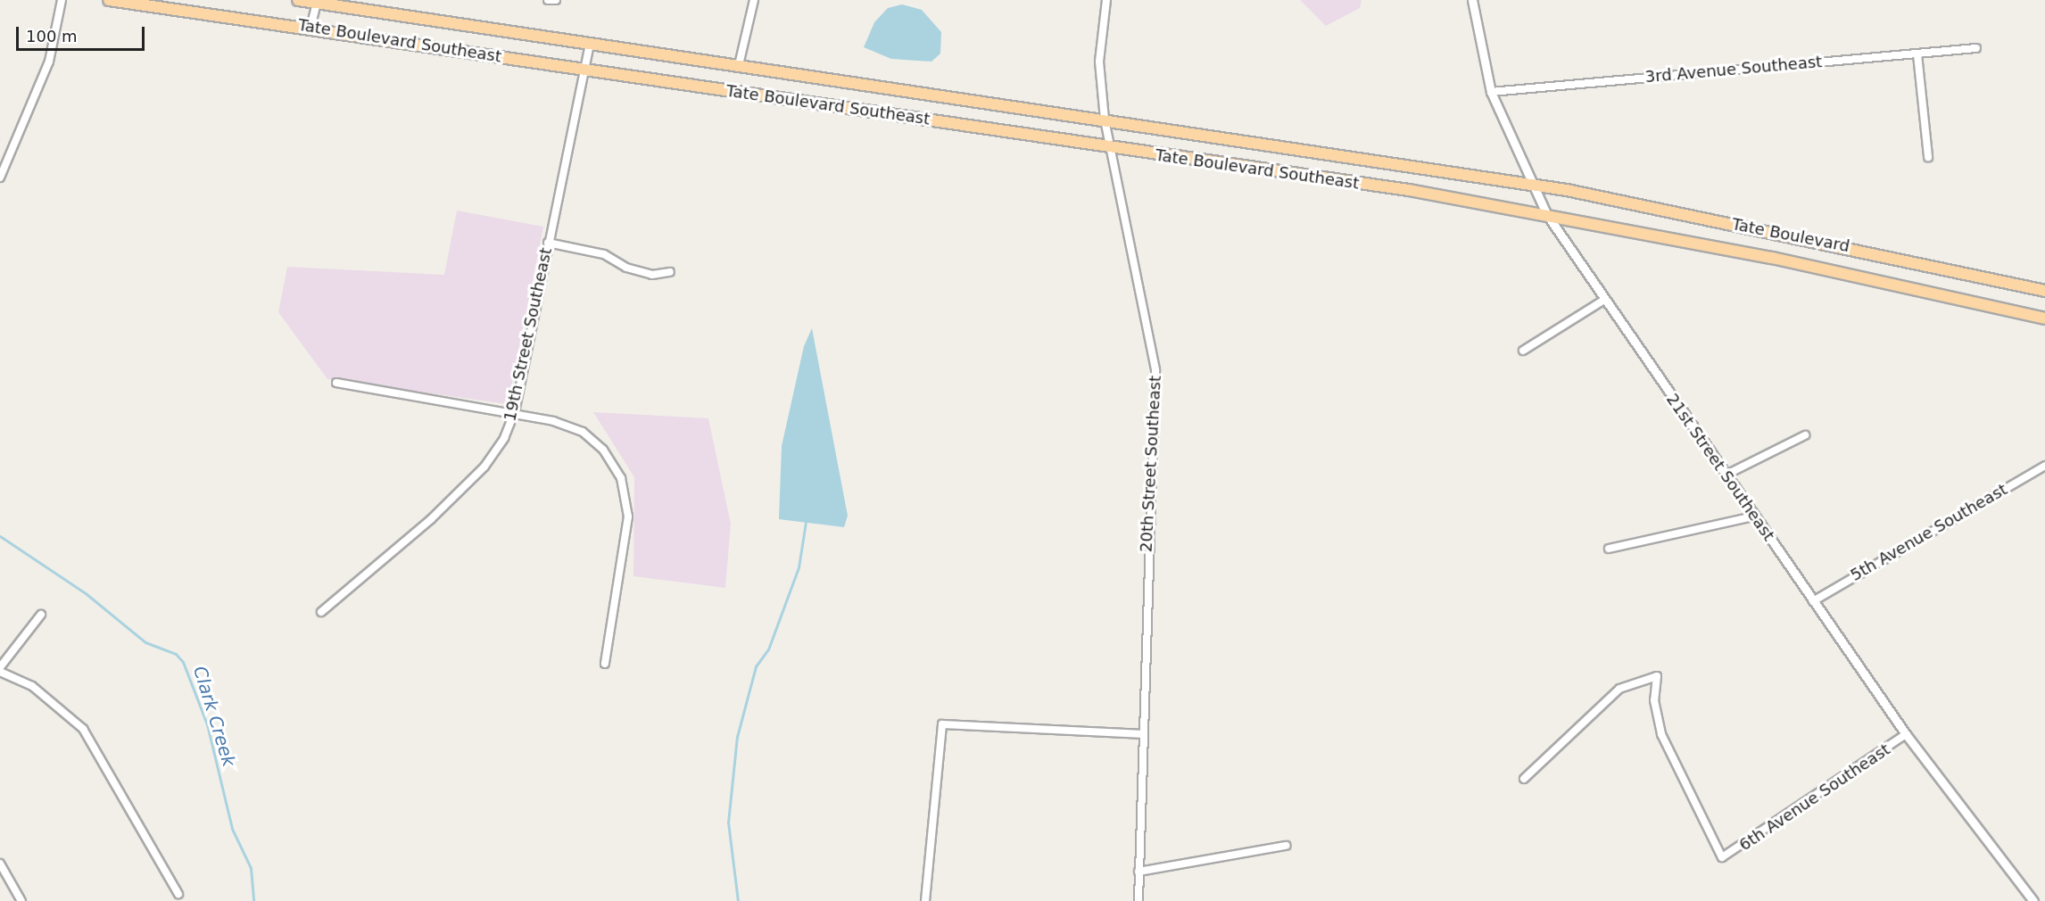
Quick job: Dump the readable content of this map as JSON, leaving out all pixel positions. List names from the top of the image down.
{
  "streets": {
    "main road": ["Tate Boulevard Southeast", "Tate Boulevard"],
    "street": [
      "3rd Avenue Southeast",
      "19th Street Southeast",
      "20th Street Southeast",
      "21st Street Southeast",
      "5th Avenue Southeast",
      "6th Avenue Southeast"
    ]
  },
  "crossings": [
    ["Tate Boulevard Southeast", "Tate Boulevard"],
    ["Tate Boulevard Southeast", "19th Street Southeast"],
    ["Tate Boulevard Southeast", "20th Street Southeast"],
    ["Tate Boulevard Southeast", "21st Street Southeast"],
    ["3rd Avenue Southeast", "21st Street Southeast"],
    ["Tate Boulevard", "21st Street Southeast"],
    ["21st Street Southeast", "5th Avenue Southeast"],
    ["21st Street Southeast", "6th Avenue Southeast"]
  ],
  "water": ["Clark Creek"],
  "scale_bar": "100 m"
}
